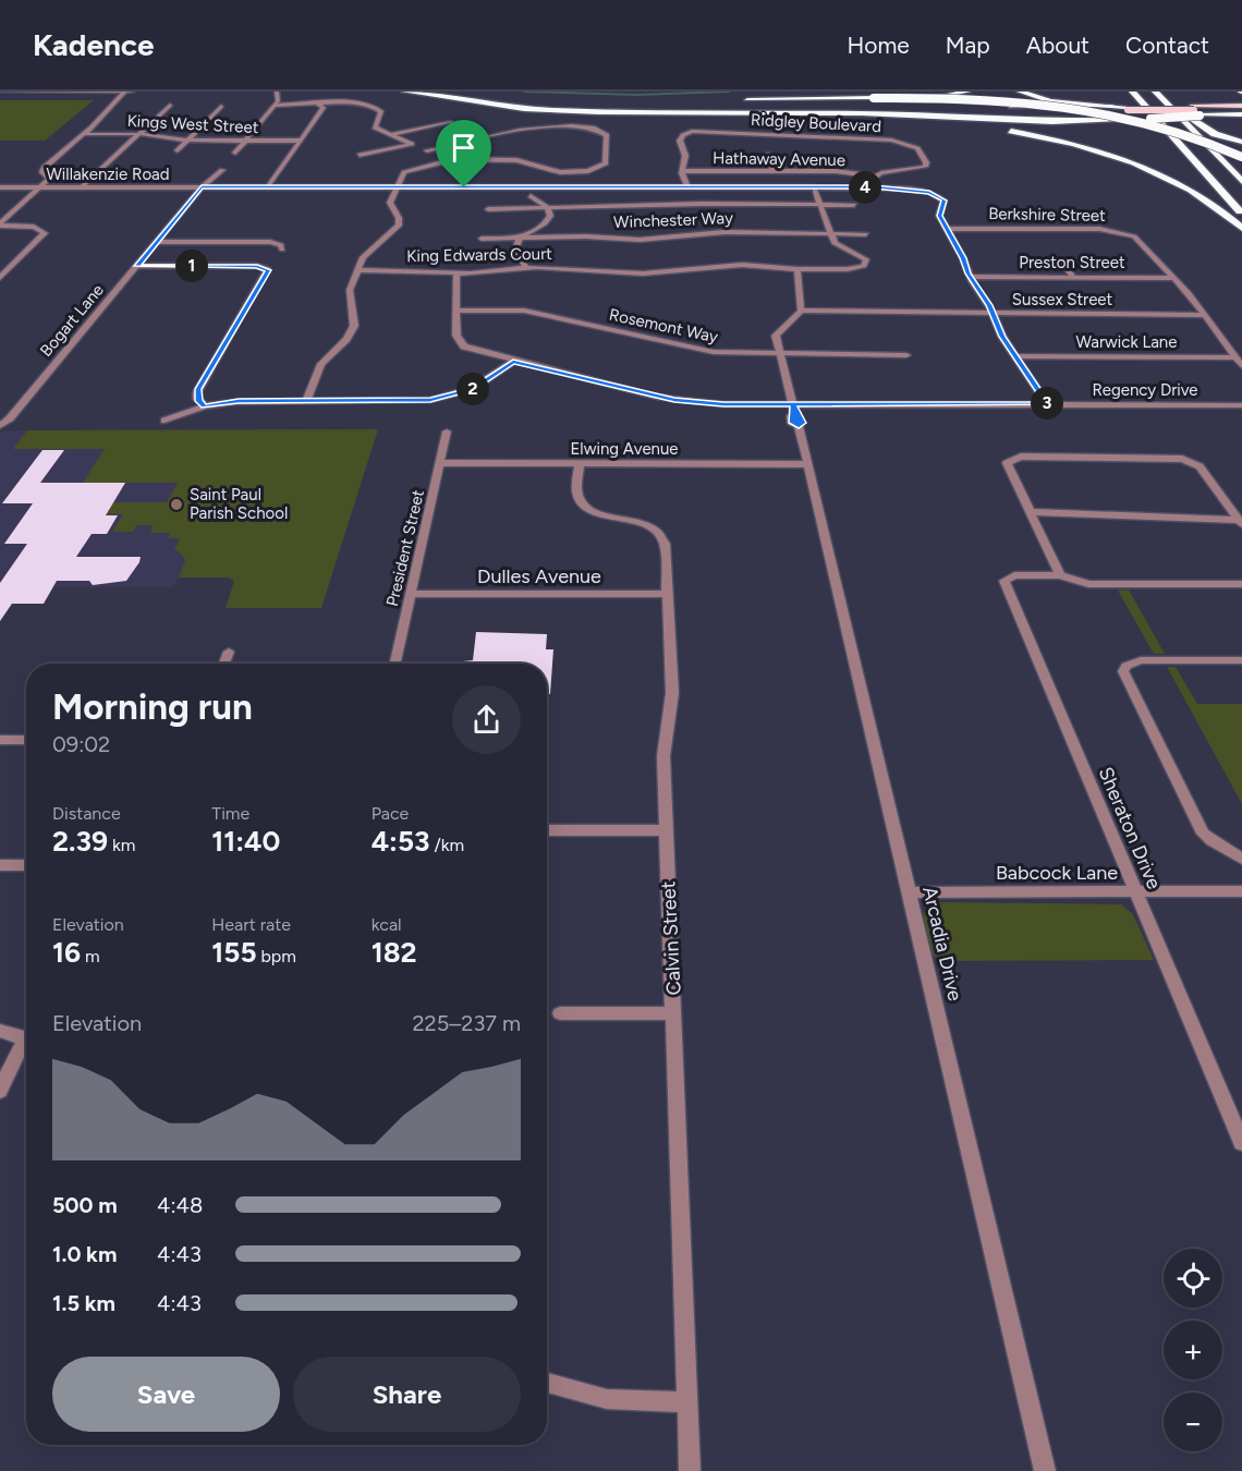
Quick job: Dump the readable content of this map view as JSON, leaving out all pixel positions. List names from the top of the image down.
{
  "streets": {
    "street": [
      "Ridgley Boulevard",
      "Kings West Street",
      "Hathaway Avenue",
      "Willakenzie Road",
      "Berkshire Street",
      "Winchester Way",
      "King Edwards Court",
      "Preston Street",
      "Sussex Street",
      "Bogart Lane",
      "Rosemont Way",
      "Warwick Lane",
      "Regency Drive",
      "Elwing Avenue",
      "President Street",
      "Dulles Avenue",
      "Sheraton Drive",
      "Babcock Lane",
      "Calvin Street",
      "Arcadia Drive"
    ]
  },
  "crossings": [
    ["Ridgley Boulevard", "Hathaway Avenue"],
    ["Ridgley Boulevard", "Willakenzie Road"],
    ["Willakenzie Road", "Berkshire Street"],
    ["Willakenzie Road", "Bogart Lane"],
    ["Berkshire Street", "Preston Street"],
    ["Berkshire Street", "Sussex Street"],
    ["Berkshire Street", "Warwick Lane"],
    ["King Edwards Court", "Regency Drive"],
    ["Sussex Street", "Arcadia Drive"],
    ["Rosemont Way", "Regency Drive"],
    ["Rosemont Way", "Arcadia Drive"],
    ["Regency Drive", "Arcadia Drive"],
    ["Elwing Avenue", "President Street"],
    ["Elwing Avenue", "Calvin Street"],
    ["Elwing Avenue", "Arcadia Drive"],
    ["President Street", "Dulles Avenue"],
    ["Dulles Avenue", "Calvin Street"],
    ["Sheraton Drive", "Babcock Lane"],
    ["Babcock Lane", "Arcadia Drive"]
  ],
  "places": ["Saint Paul Parish School"],
  "page": {
    "header": "Kadence",
    "nav": [
      "Home",
      "Map",
      "About",
      "Contact"
    ],
    "pins": [
      "4",
      "1",
      "2",
      "3"
    ],
    "heading": ["Morning run", "09:02"],
    "stats": [
      ["Distance", "2.39 km"],
      ["Time", "11:40"],
      ["Pace", "4:53 /km"],
      ["Elevation", "16 m"],
      ["Heart rate", "155 bpm"],
      ["kcal", "182"]
    ],
    "chart": ["Elevation", "225–237 m"],
    "list": [
      {
        "name": "500 m",
        "note": "4:48"
      },
      {
        "name": "1.0 km",
        "note": "4:43"
      },
      {
        "name": "1.5 km",
        "note": "4:43"
      }
    ],
    "map_buttons": ["+", "−"],
    "buttons": ["Save", "Share"]
  }
}
